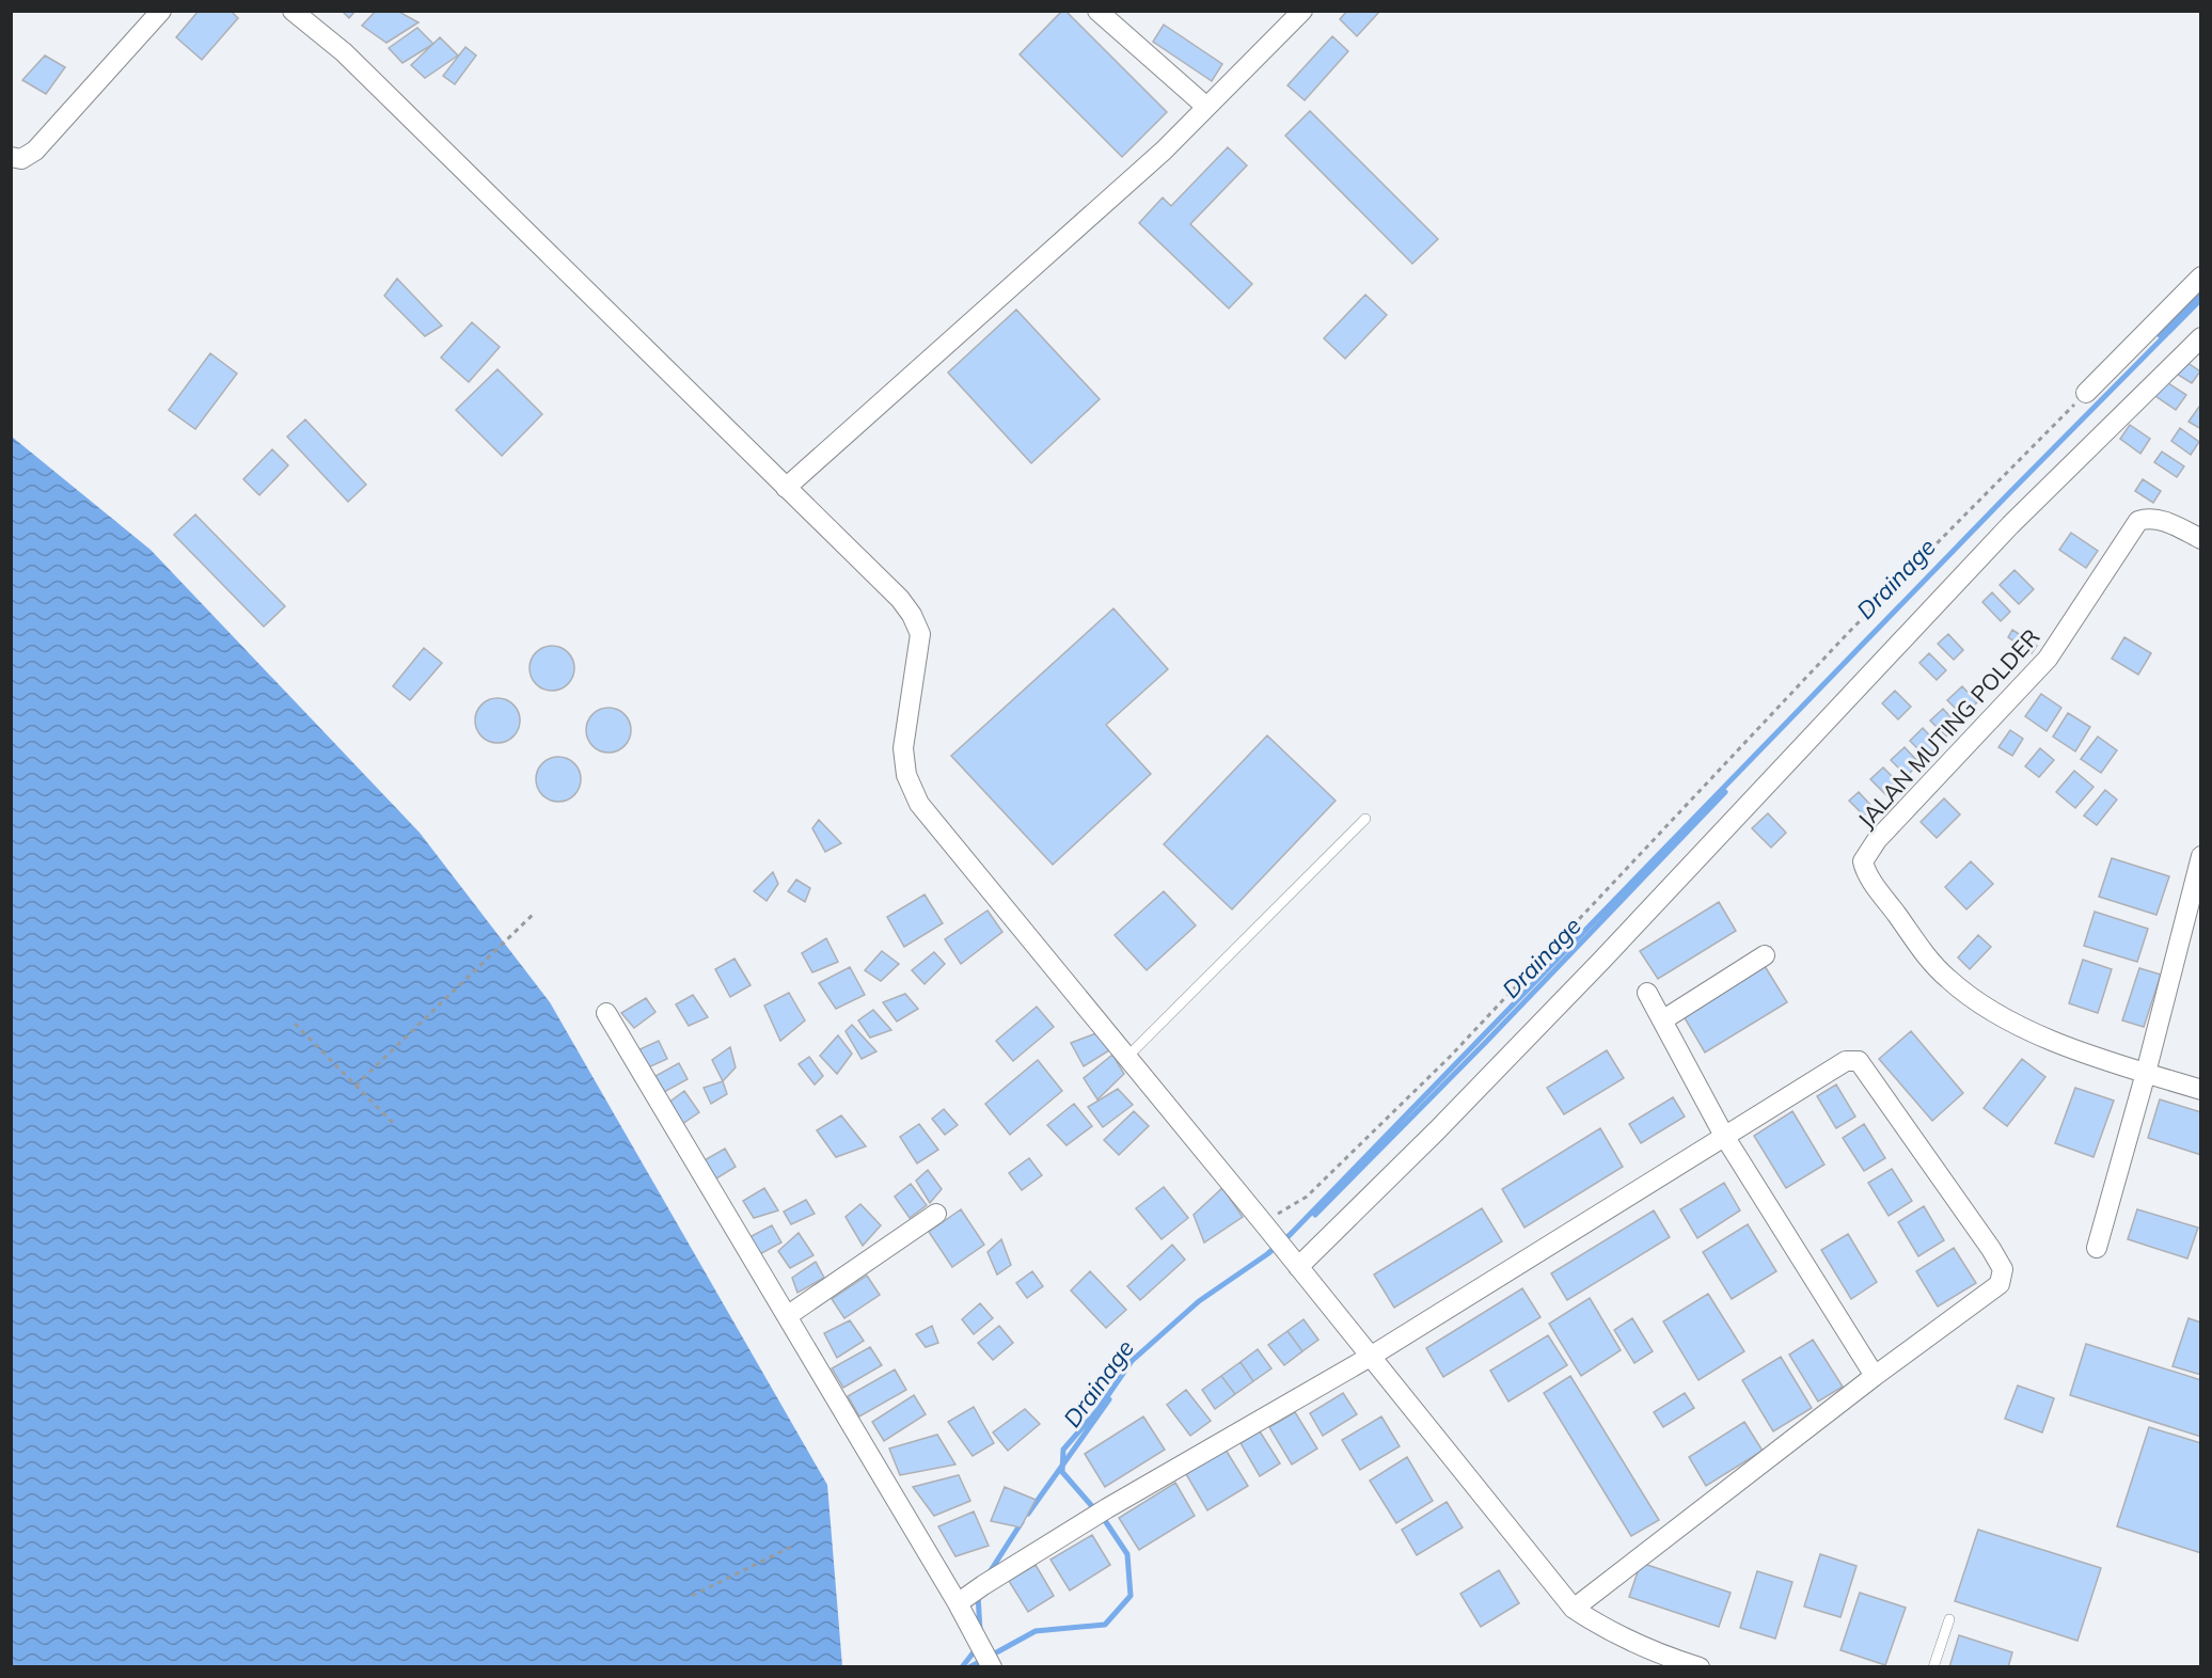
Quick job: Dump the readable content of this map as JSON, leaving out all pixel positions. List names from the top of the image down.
{
  "streets": {
    "street": ["JALAN MUTING POLDER"]
  },
  "water": ["Drainage"]
}
